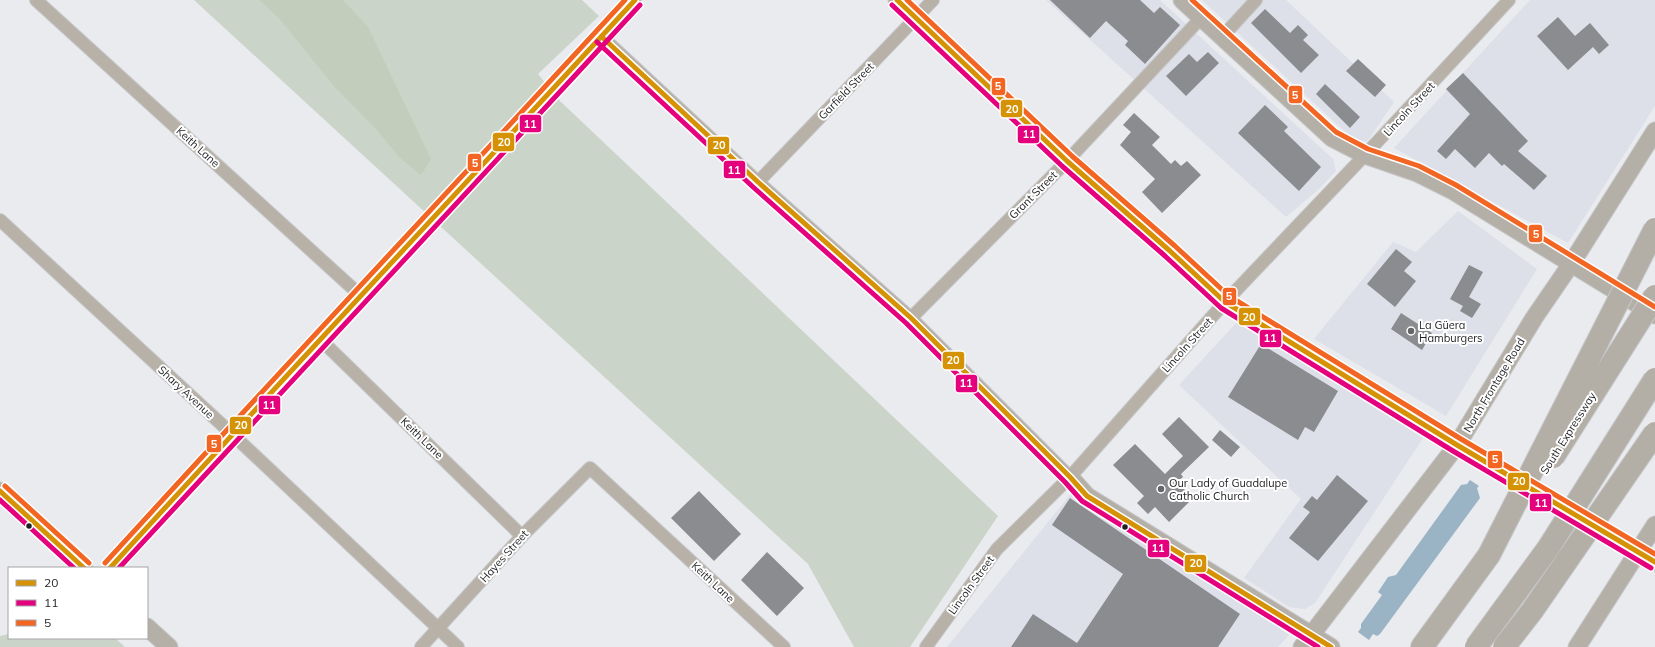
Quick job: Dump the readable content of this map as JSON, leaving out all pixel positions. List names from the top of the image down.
{
  "streets": {
    "highway": ["South Expressway"],
    "street": [
      "Garfield Street",
      "Lincoln Street",
      "Keith Lane",
      "Grant Street",
      "North Frontage Road",
      "Shary Avenue",
      "Hayes Street"
    ]
  },
  "crossings": [
    ["Keith Lane", "Hayes Street"],
    ["Shary Avenue", "Hayes Street"]
  ],
  "places": ["La Güera Hamburgers", "Our Lady of Guadalupe Catholic Church"],
  "lines": ["transit line 20", "transit line 5", "transit line 11"],
  "legend": ["20", "11", "5"]
}
